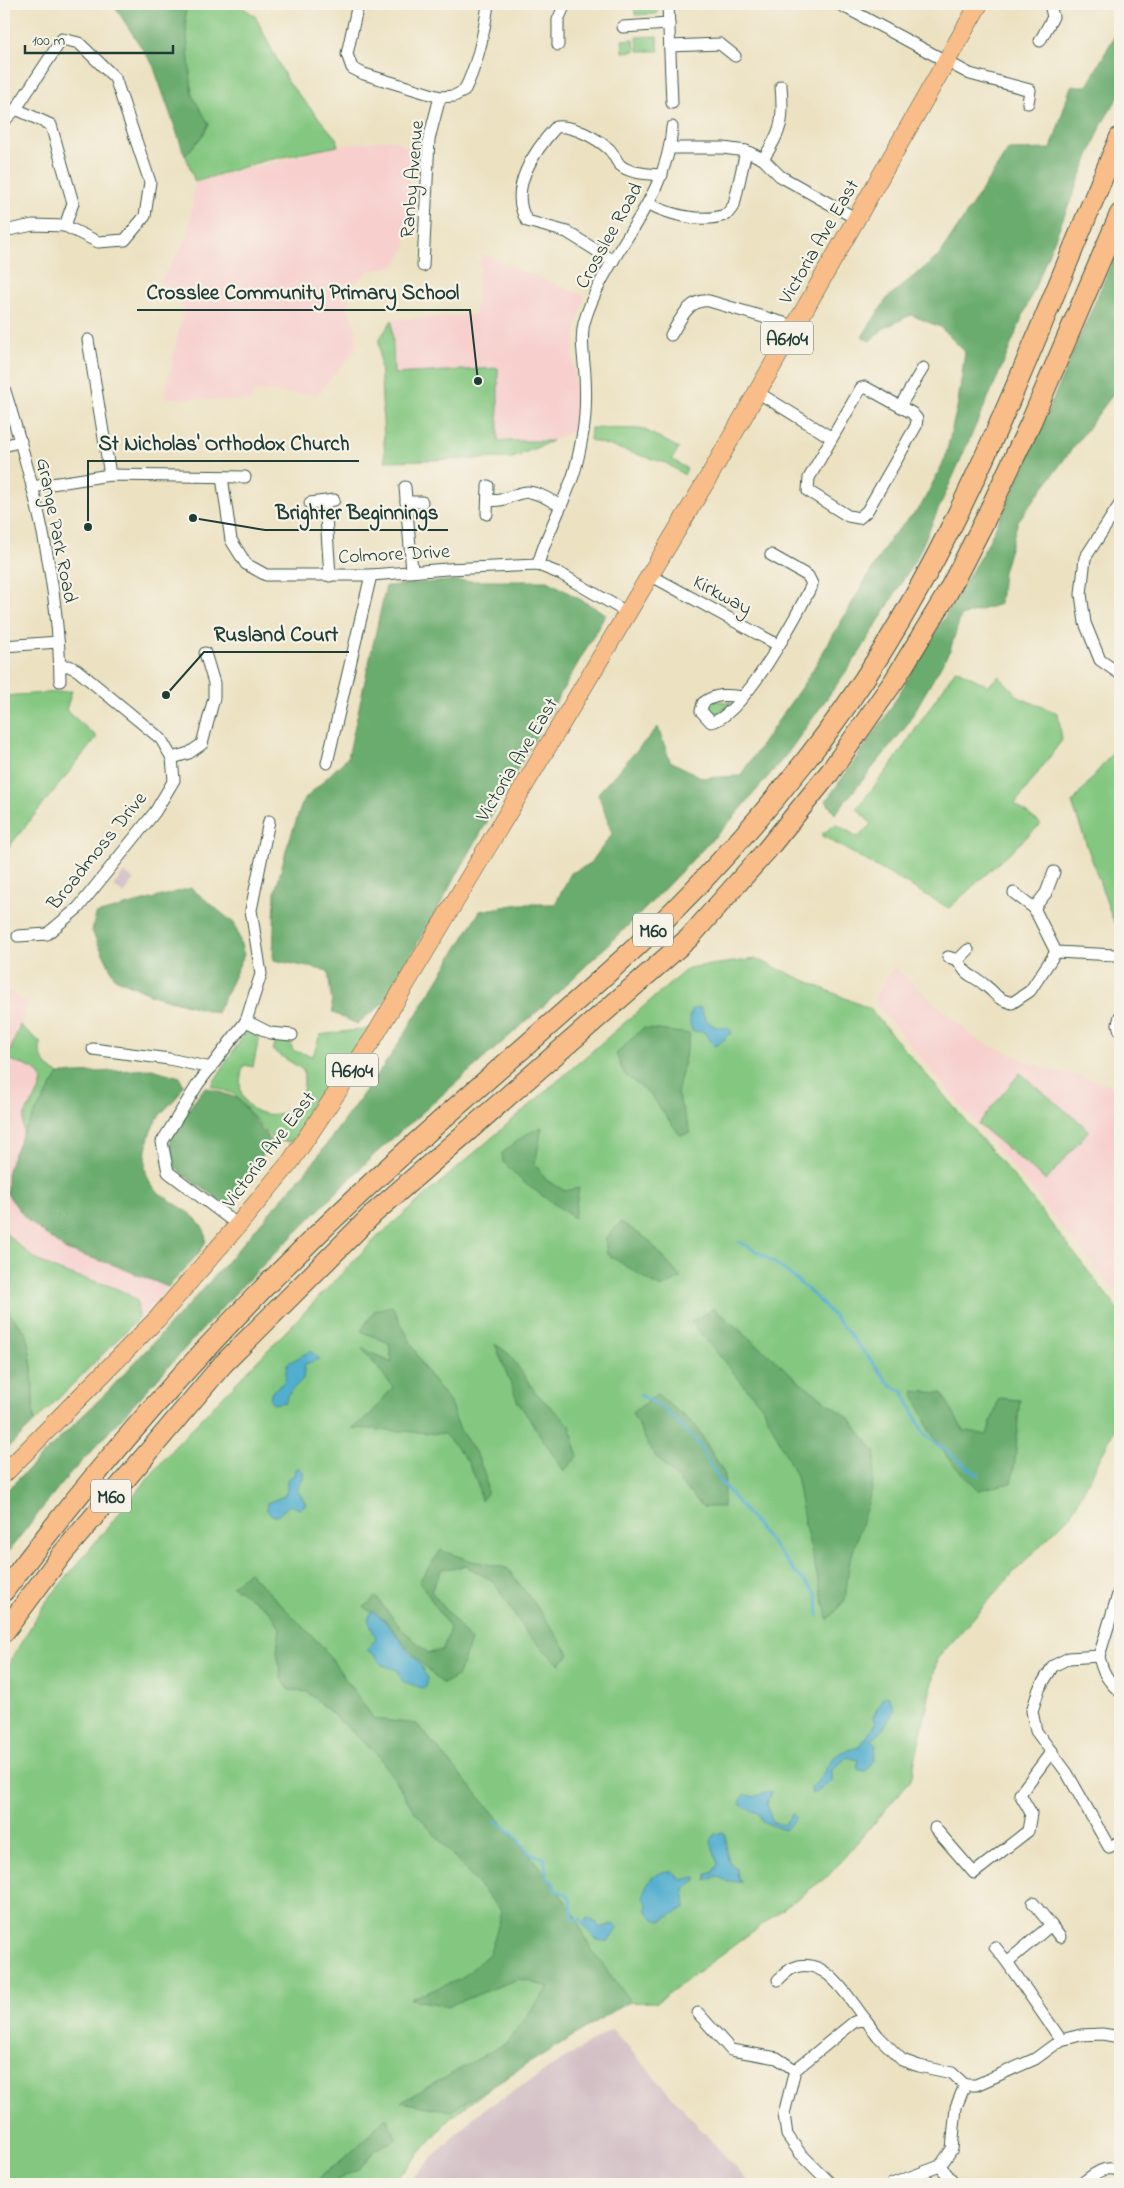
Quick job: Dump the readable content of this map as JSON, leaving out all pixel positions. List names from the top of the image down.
{
  "streets": {
    "highway": ["M60"],
    "main road": ["Victoria Ave East", "A6104"],
    "street": [
      "Ranby Avenue",
      "Crosslee Road",
      "Grange Park Road",
      "Colmore Drive",
      "Kirkway",
      "Broadmoss Drive"
    ]
  },
  "crossings": [
    ["Crosslee Road", "Colmore Drive"],
    ["Victoria Ave East", "Colmore Drive"],
    ["Victoria Ave East", "Kirkway"]
  ],
  "places": [
    "Crosslee Community Primary School",
    "Brighter Beginnings",
    "St Nicholas' Orthodox Church",
    "Rusland Court"
  ],
  "scale_bar": "100 m"
}
